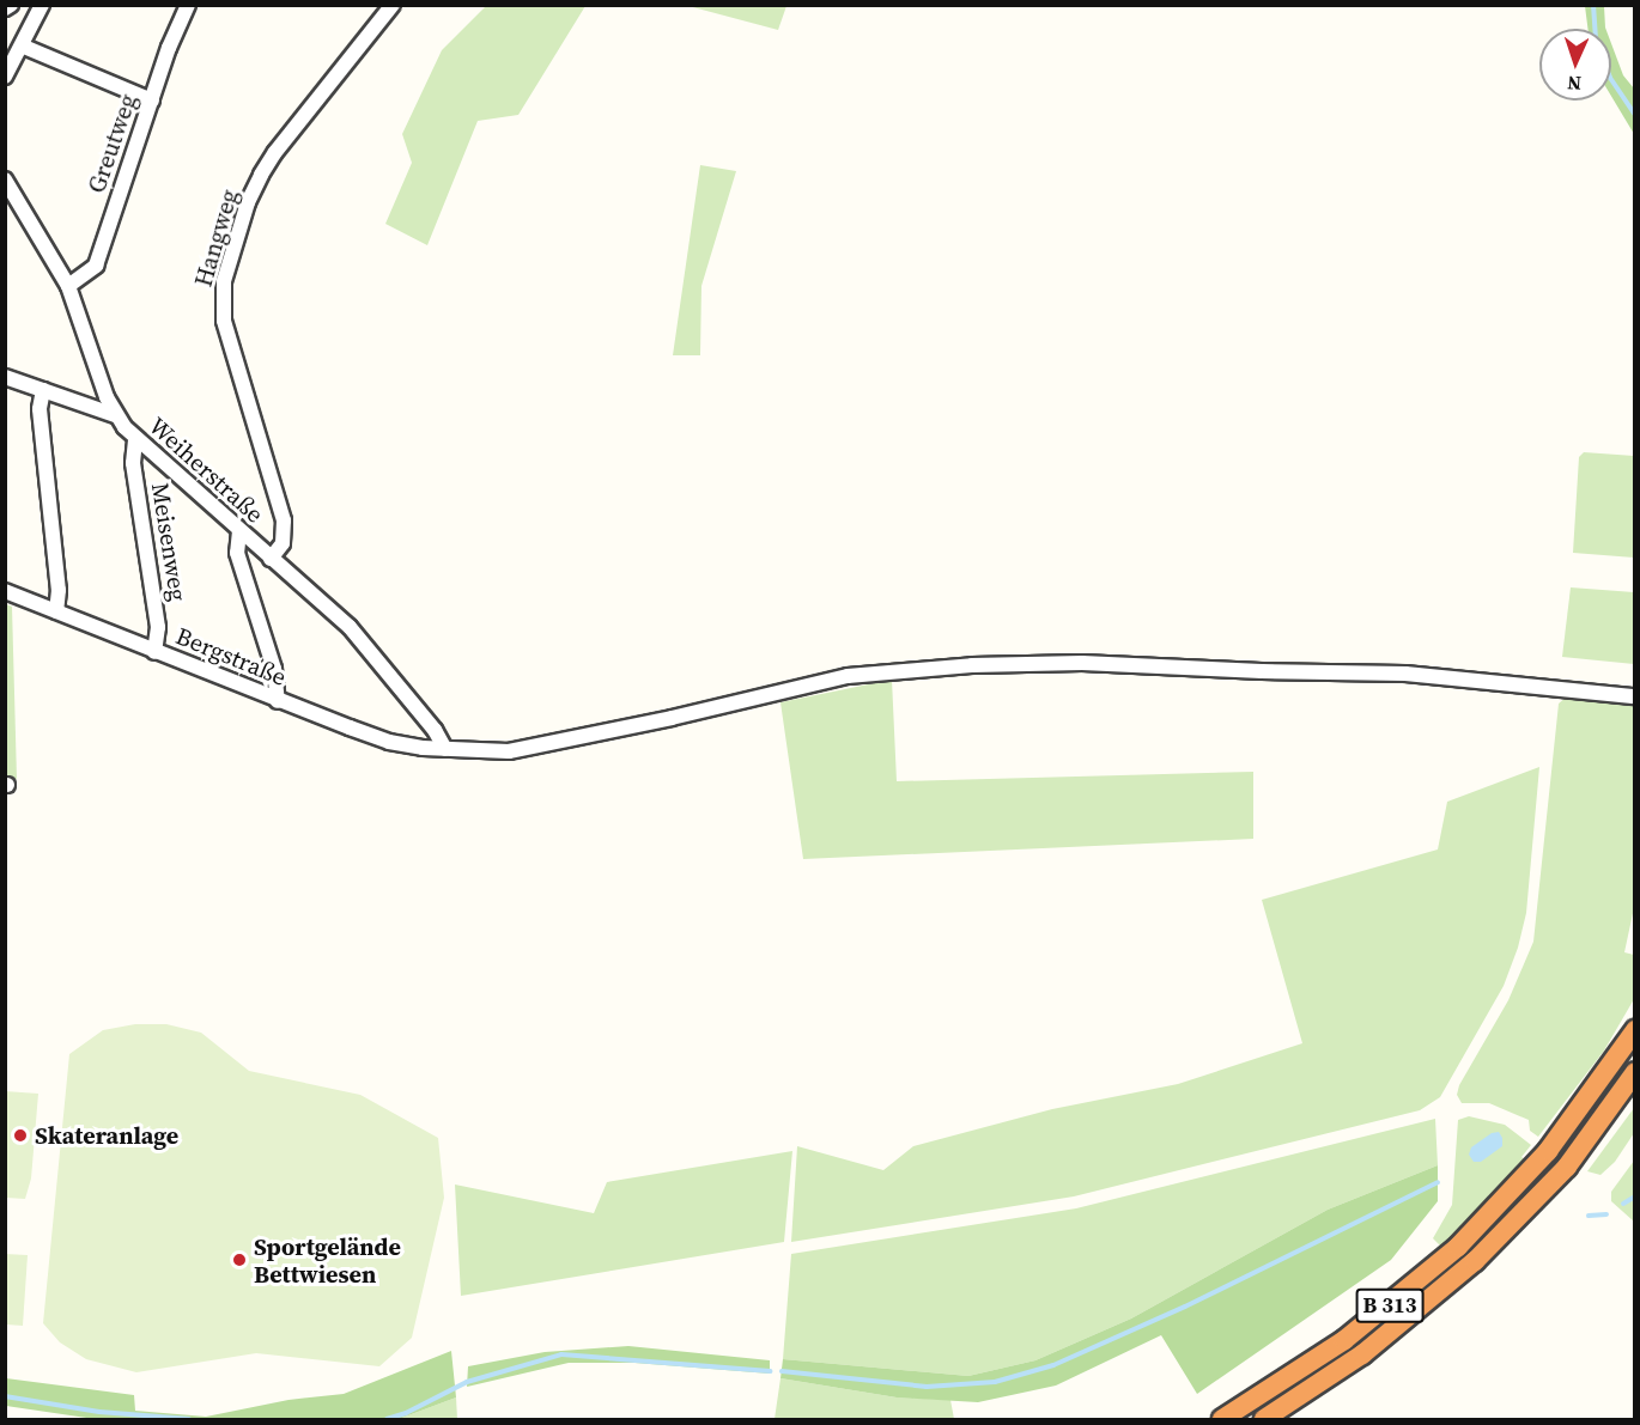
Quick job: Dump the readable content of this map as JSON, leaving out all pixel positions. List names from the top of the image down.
{
  "streets": {
    "highway": ["B 313"],
    "street": [
      "Greutweg",
      "Hangweg",
      "Weiherstraße",
      "Meisenweg",
      "Bergstraße"
    ]
  },
  "crossings": [
    ["Greutweg", "Weiherstraße"],
    ["Hangweg", "Weiherstraße"],
    ["Weiherstraße", "Meisenweg"],
    ["Weiherstraße", "Bergstraße"],
    ["Meisenweg", "Bergstraße"]
  ],
  "places": ["Skateranlage", "Sportgelände Bettwiesen"],
  "north": "bottom"
}
